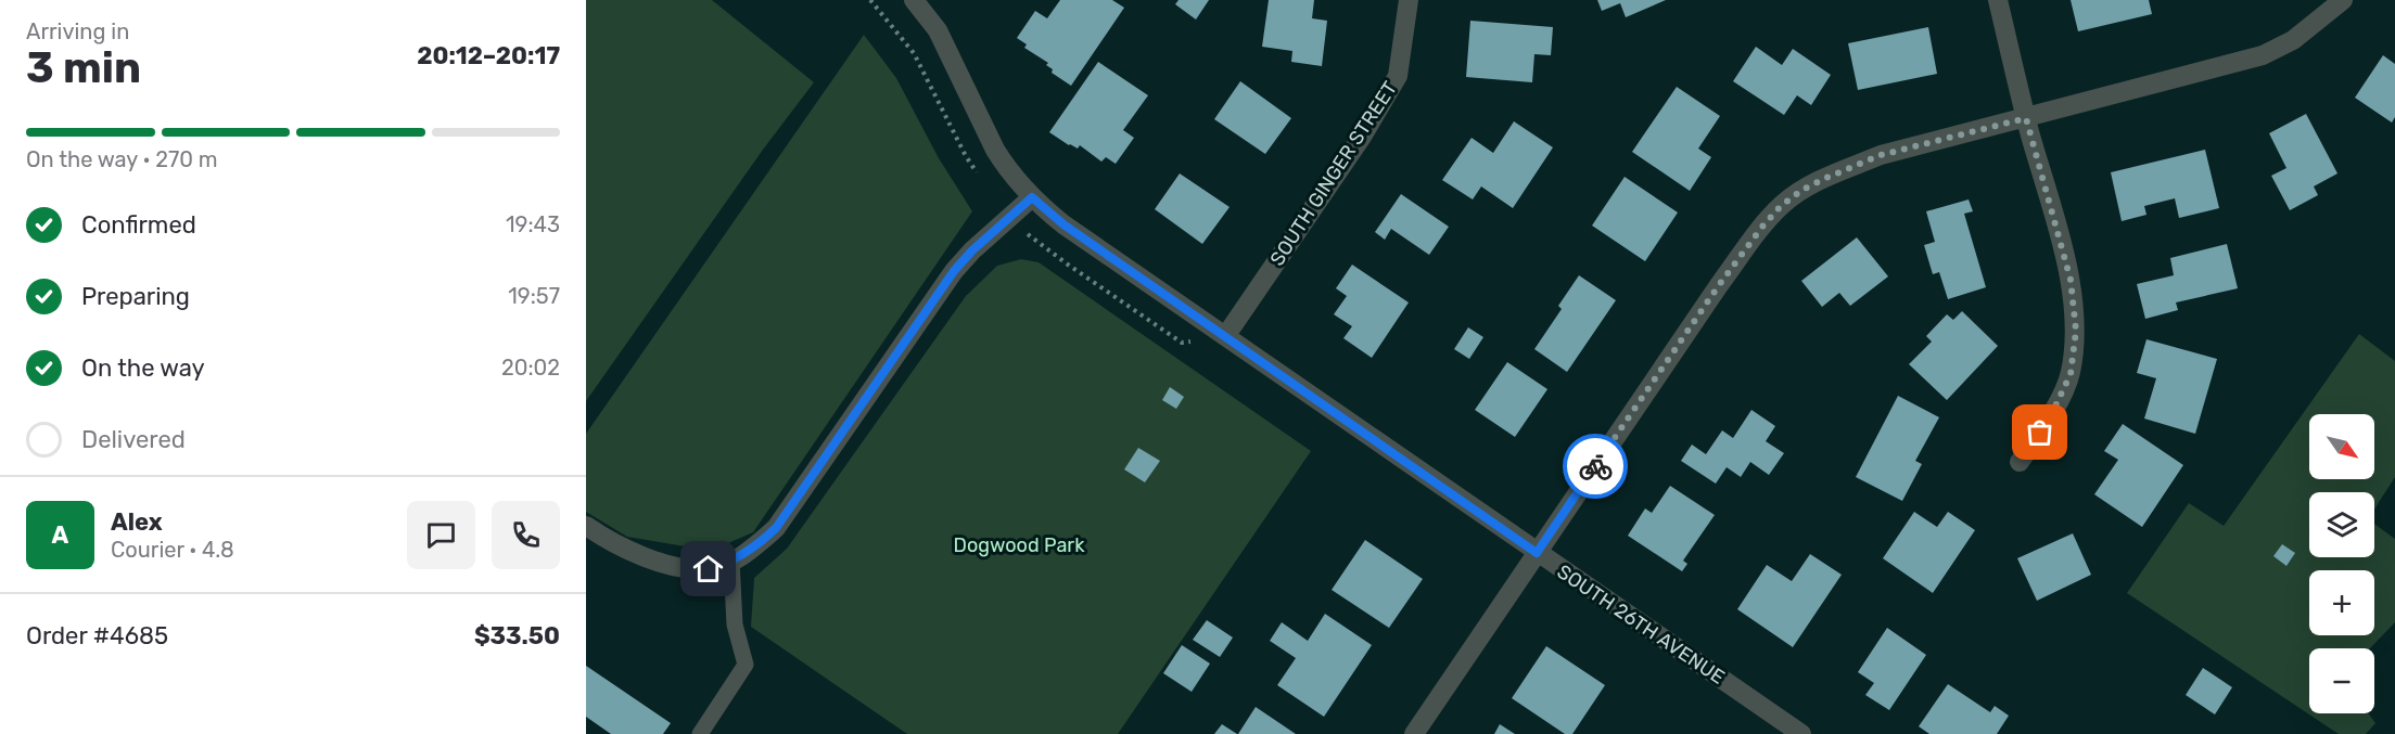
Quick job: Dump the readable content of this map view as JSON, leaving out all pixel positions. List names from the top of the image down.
{
  "streets": {
    "street": ["SOUTH GINGER STREET", "SOUTH 26TH AVENUE"]
  },
  "crossings": [
    ["SOUTH GINGER STREET", "SOUTH 26TH AVENUE"]
  ],
  "parks": ["Dogwood Park"],
  "north": "bottom right",
  "page": {
    "heading": ["3 min", "Arriving in", "20:12–20:17"],
    "panel": [
      "Alex",
      "Courier · 4.8",
      "Order #4685",
      "$33.50"
    ],
    "bar": "On the way · 270 m",
    "list": [
      ["Confirmed", "19:43"],
      ["Preparing", "19:57"],
      ["On the way", "20:02"],
      "Delivered"
    ],
    "map_buttons": ["+", "−"],
    "round": "A"
  }
}
